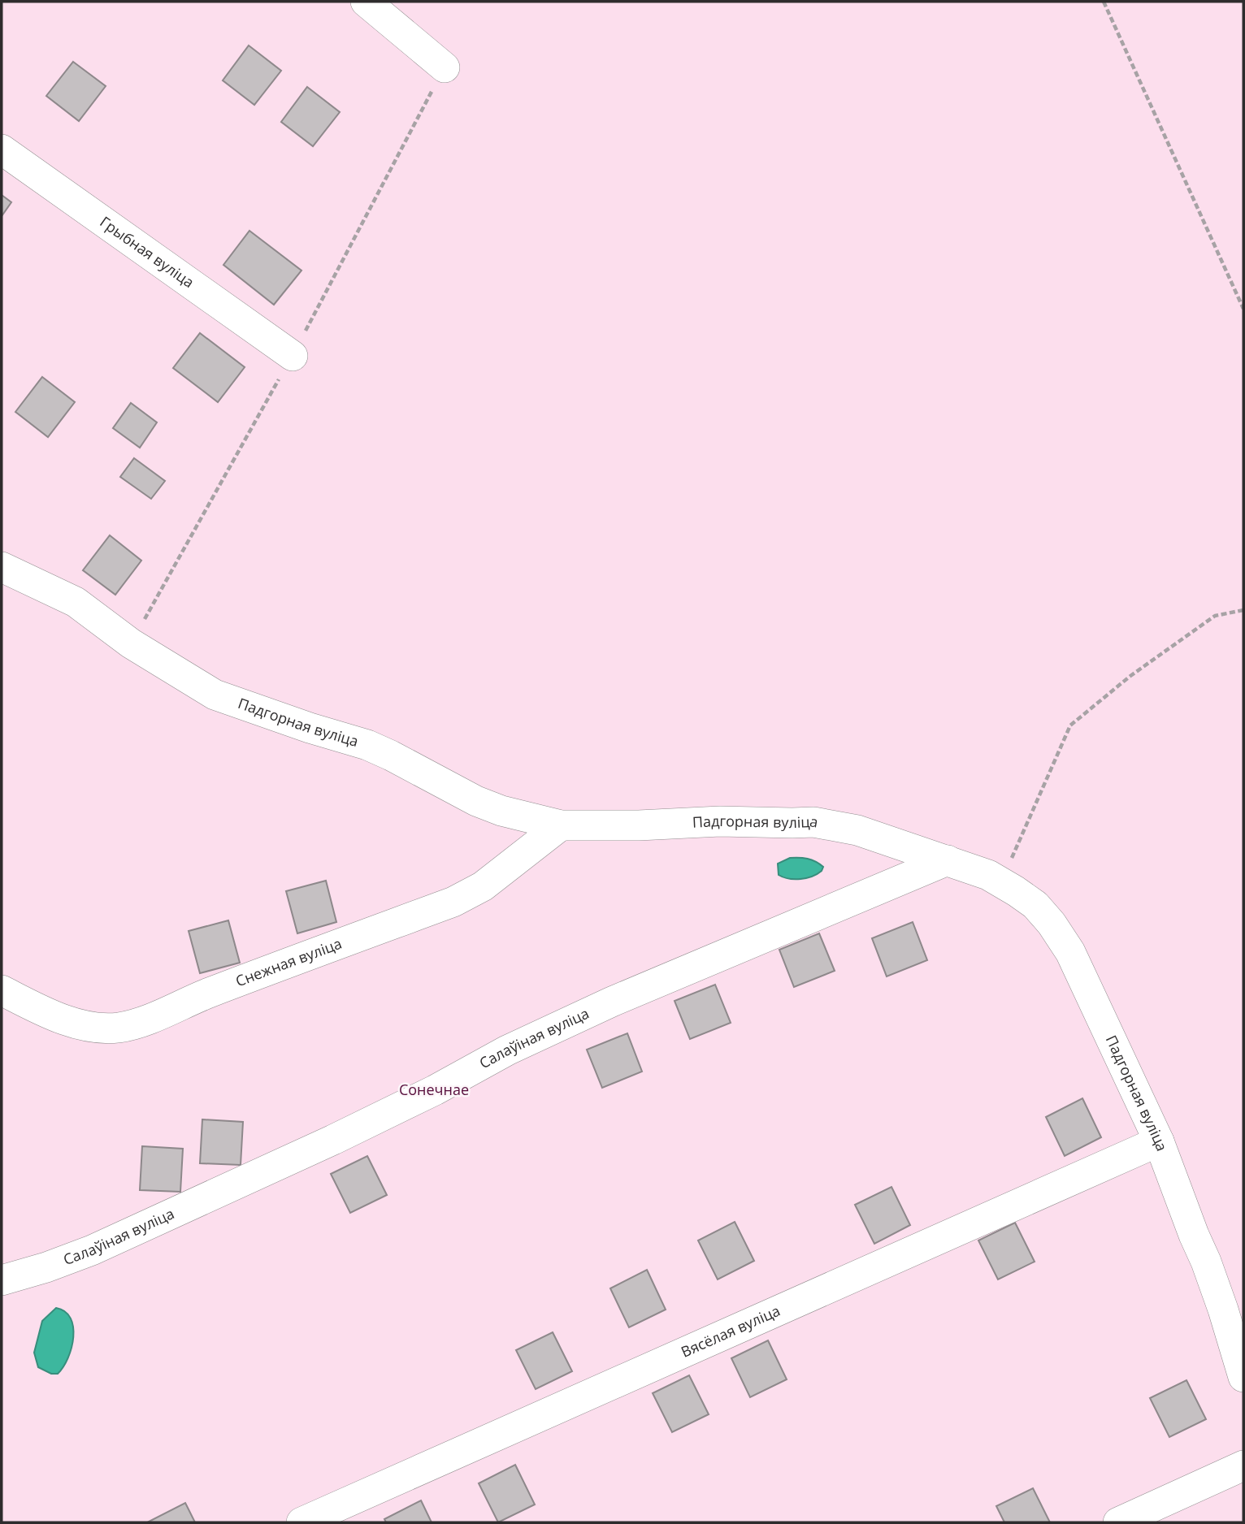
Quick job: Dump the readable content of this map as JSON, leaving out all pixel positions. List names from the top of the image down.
{
  "streets": {
    "street": [
      "Грыбная вуліца",
      "Падгорная вуліца",
      "Снежная вуліца",
      "Салаўіная вуліца",
      "Вясёлая вуліца"
    ]
  },
  "crossings": [
    ["Падгорная вуліца", "Снежная вуліца"],
    ["Падгорная вуліца", "Салаўіная вуліца"],
    ["Падгорная вуліца", "Вясёлая вуліца"]
  ],
  "parks": ["Сонечнае"]
}
